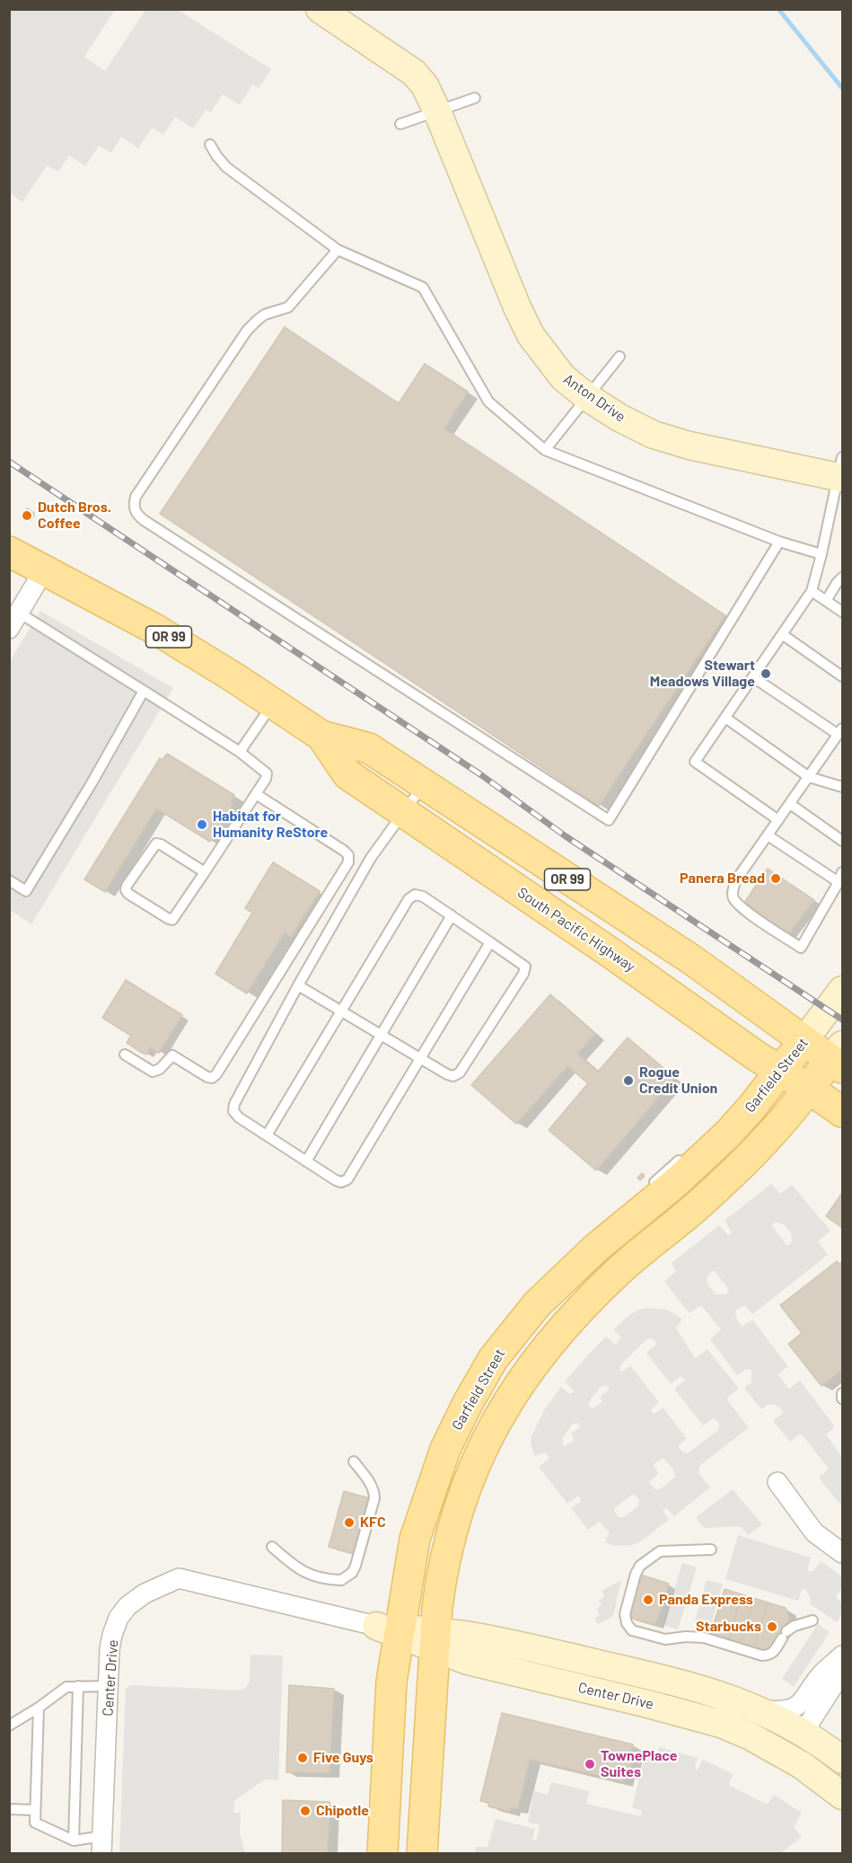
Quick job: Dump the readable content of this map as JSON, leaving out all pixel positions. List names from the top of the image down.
{
  "streets": {
    "main road": [
      "Anton Drive",
      "OR 99",
      "South Pacific Highway",
      "Garfield Street",
      "Center Drive"
    ]
  },
  "crossings": [
    ["South Pacific Highway", "Garfield Street"],
    ["Garfield Street", "Center Drive"]
  ],
  "places": [
    "Dutch Bros. Coffee",
    "Stewart Meadows Village",
    "Habitat for Humanity ReStore",
    "Panera Bread",
    "Rogue Credit Union",
    "KFC",
    "Panda Express",
    "Starbucks",
    "Five Guys",
    "TownePlace Suites",
    "Chipotle"
  ]
}
